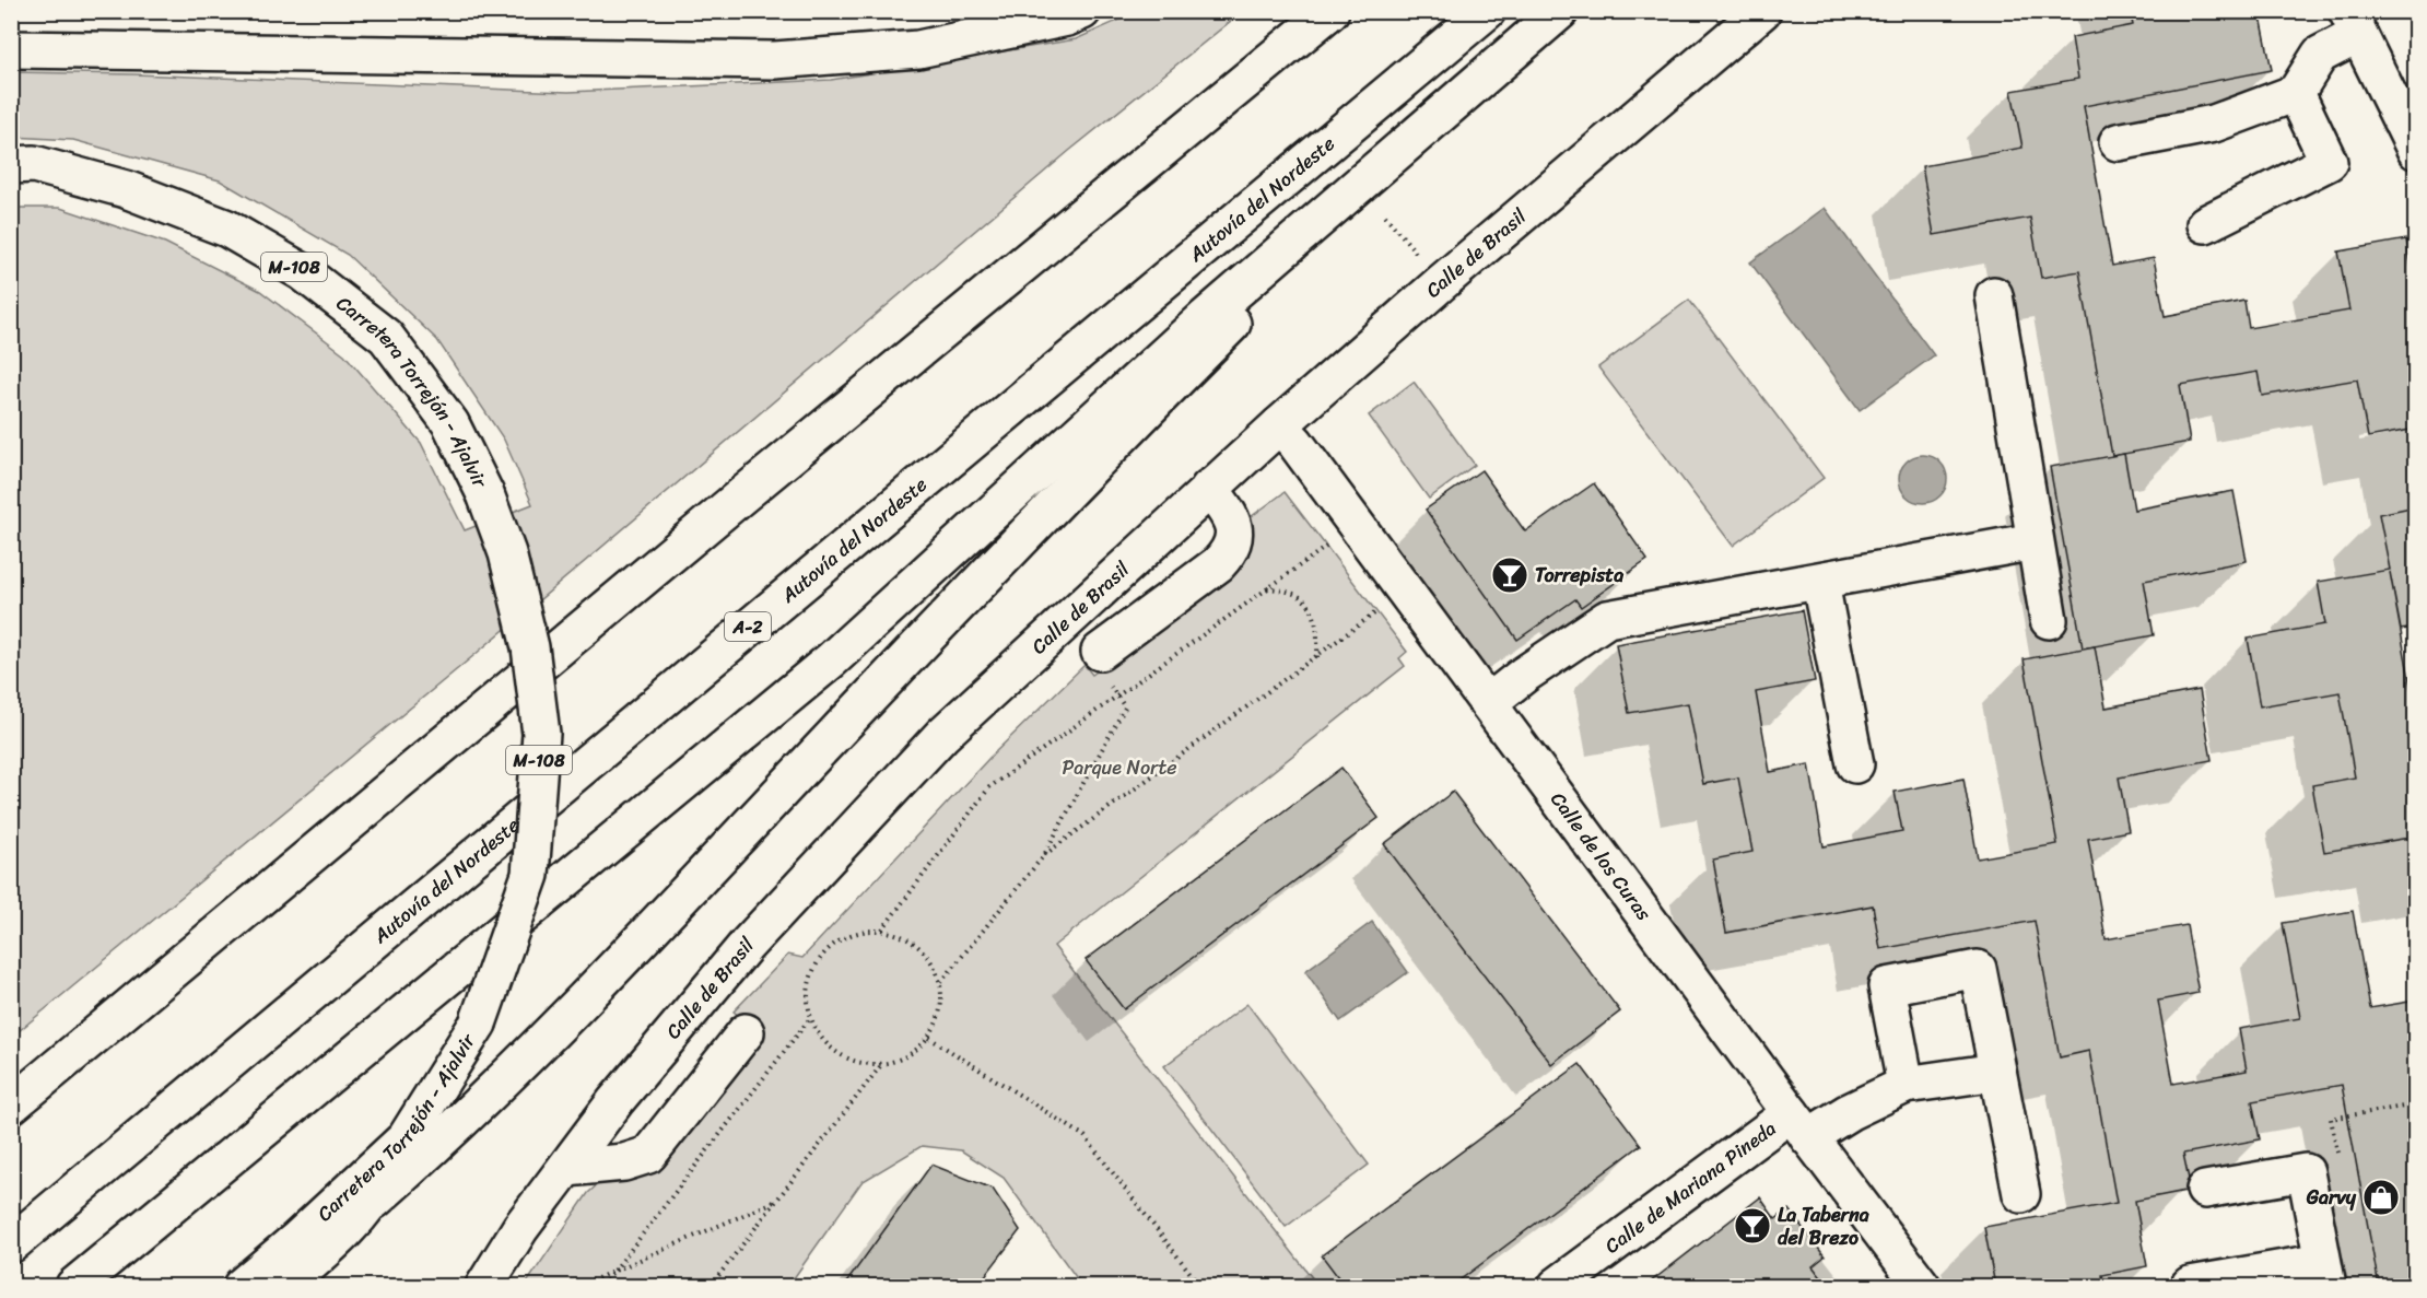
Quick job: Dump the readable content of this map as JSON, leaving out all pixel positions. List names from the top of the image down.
{
  "streets": {
    "main road": [
      "Autovía del Nordeste",
      "Calle de Brasil",
      "M-108",
      "Carretera Torrejón - Ajalvir",
      "A-2",
      "Calle de los Curas",
      "Calle de Mariana Pineda"
    ]
  },
  "crossings": [
    ["Calle de Brasil", "Calle de los Curas"],
    ["Calle de los Curas", "Calle de Mariana Pineda"]
  ],
  "parks": ["Parque Norte"],
  "places": {
    "bar": ["Torrepista", "La Taberna del Brezo"],
    "shop": ["Garvy"]
  }
}
